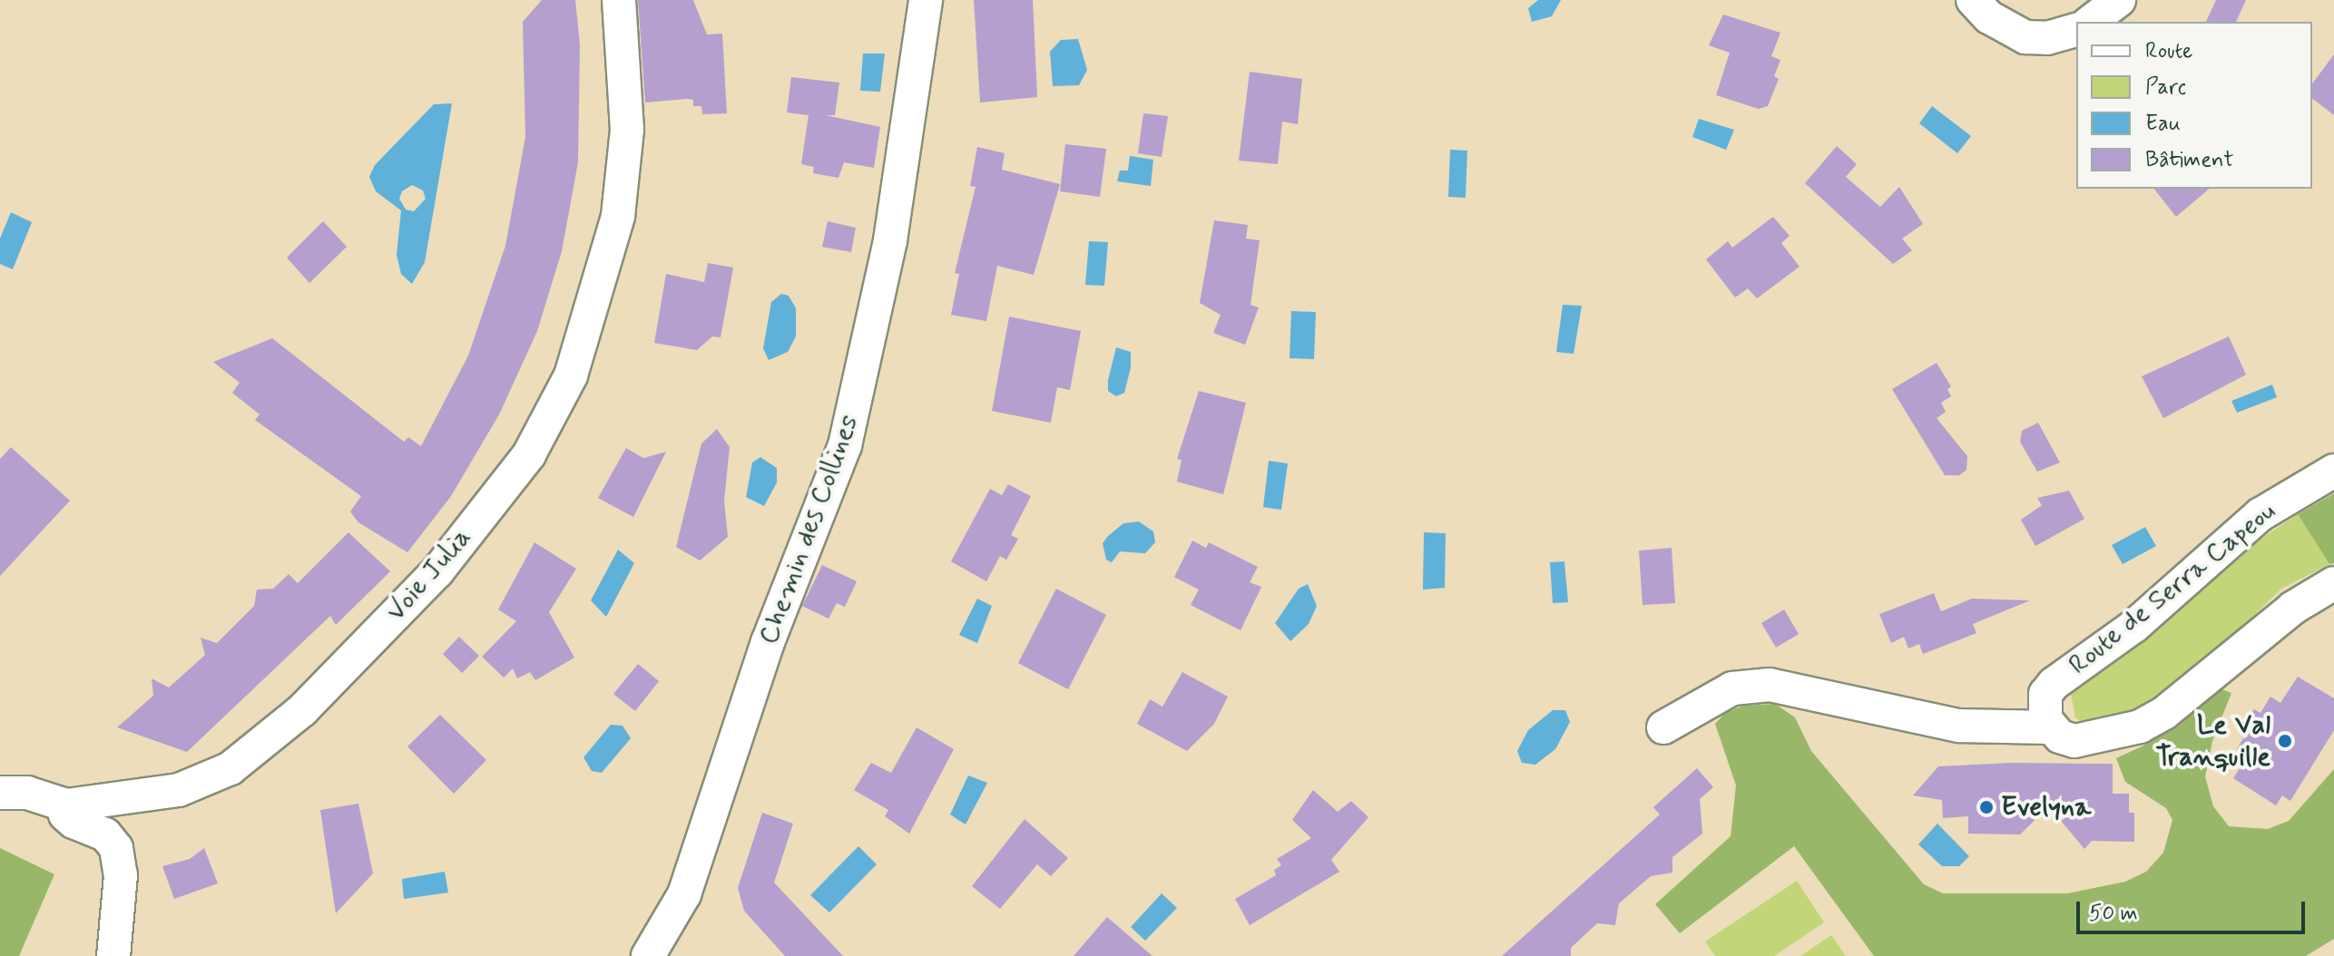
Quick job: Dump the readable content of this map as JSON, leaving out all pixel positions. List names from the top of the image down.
{
  "streets": {
    "street": ["Chemin des Collines", "Voie Julia", "Route de Serra Capeou"]
  },
  "places": ["Le Val Tranquille", "Evelyna"],
  "legend": [
    "Route",
    "Parc",
    "Eau",
    "Bâtiment"
  ],
  "scale_bar": "50 m"
}
